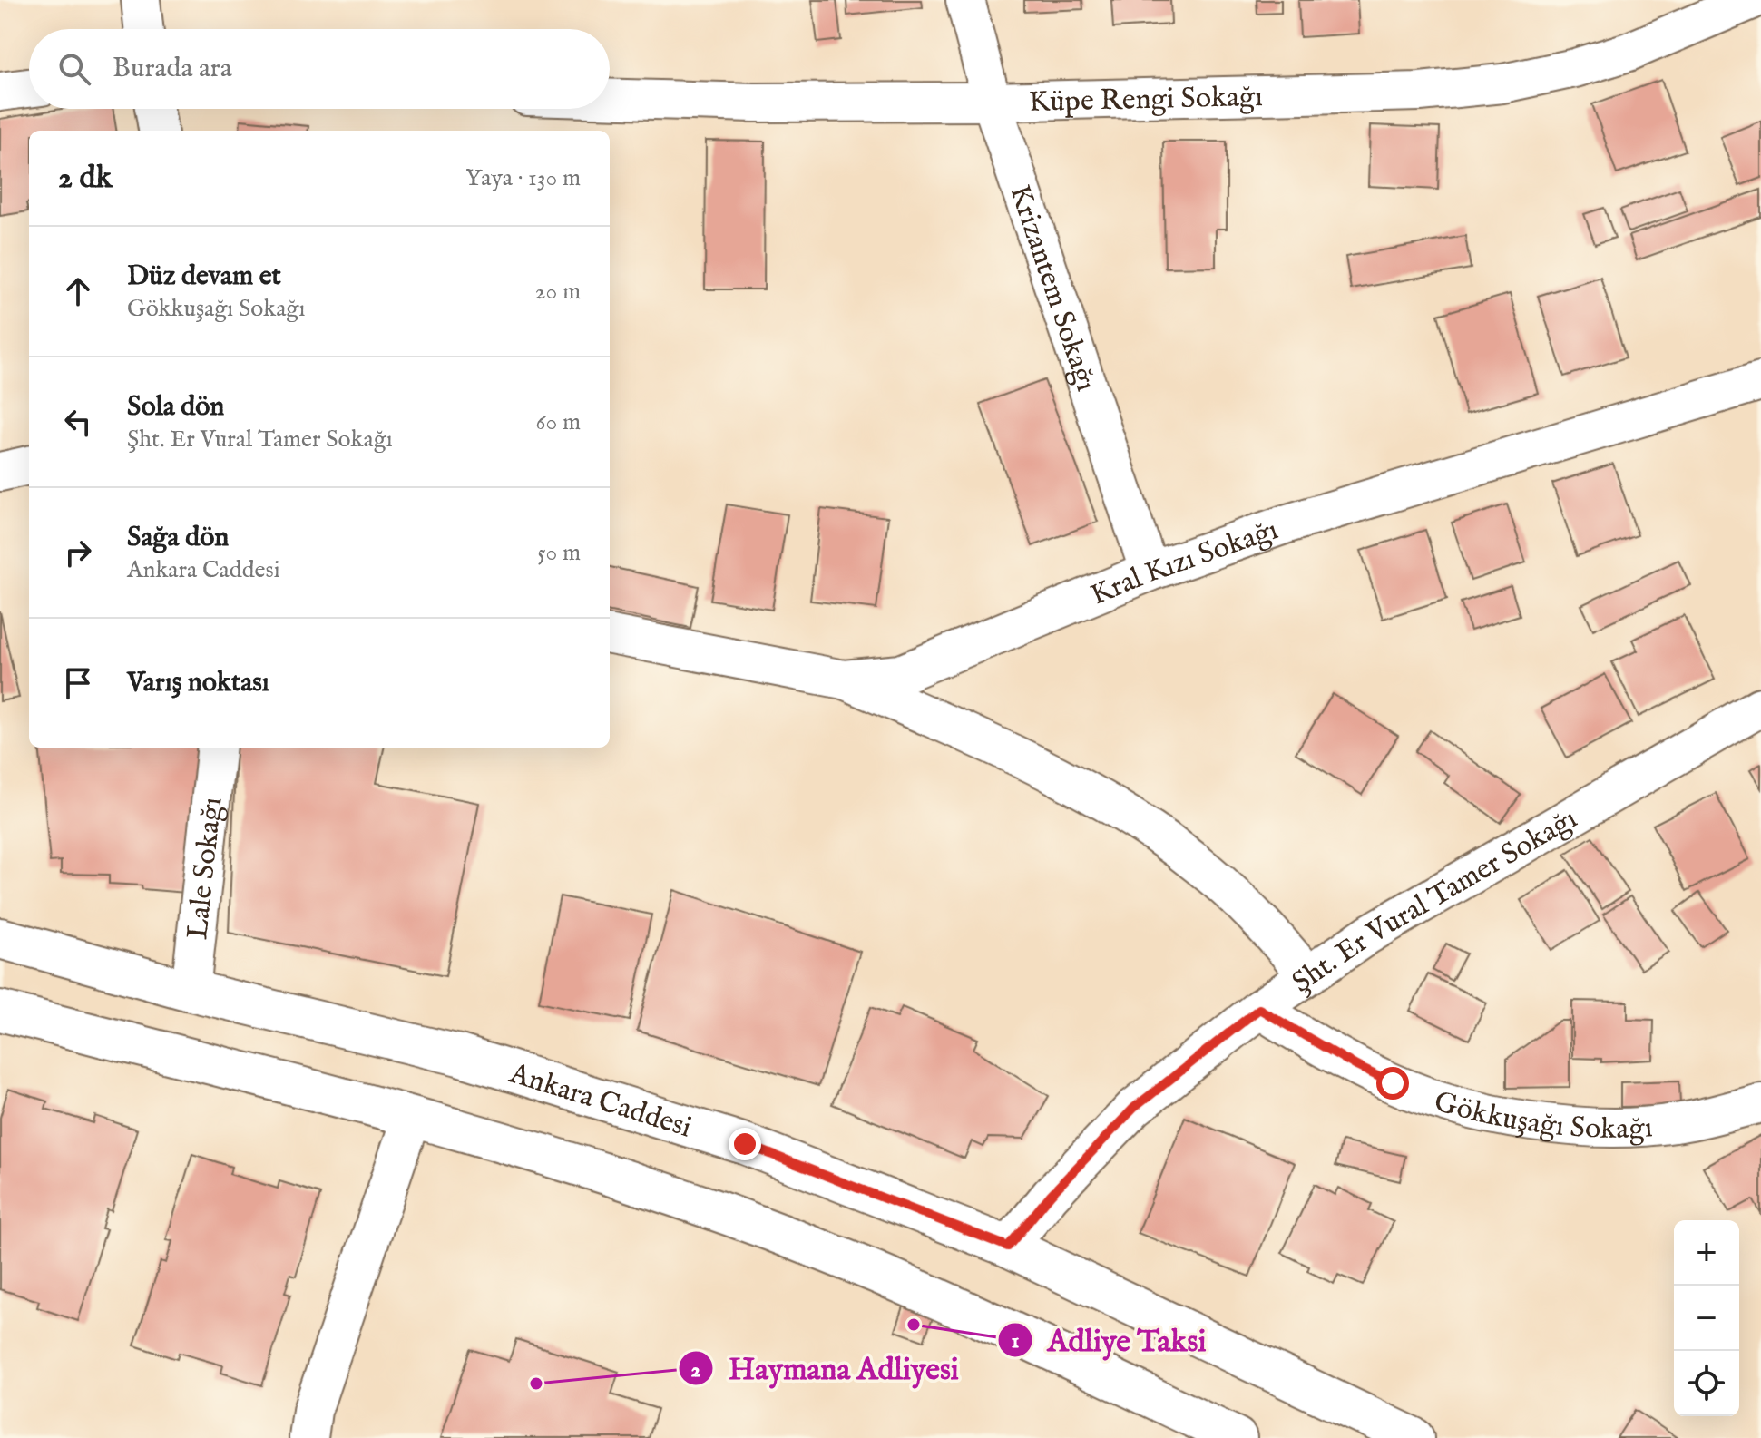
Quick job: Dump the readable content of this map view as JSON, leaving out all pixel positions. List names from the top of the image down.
{
  "streets": {
    "main road": ["Ankara Caddesi"],
    "street": [
      "Küpe Rengi Sokağı",
      "Krizantem Sokağı",
      "Kral Kızı Sokağı",
      "Lale Sokağı",
      "Şht. Er Vural Tamer Sokağı",
      "Gökkuşağı Sokağı"
    ]
  },
  "crossings": [
    ["Küpe Rengi Sokağı", "Krizantem Sokağı"],
    ["Krizantem Sokağı", "Kral Kızı Sokağı"],
    ["Lale Sokağı", "Ankara Caddesi"],
    ["Şht. Er Vural Tamer Sokağı", "Ankara Caddesi"],
    ["Şht. Er Vural Tamer Sokağı", "Gökkuşağı Sokağı"]
  ],
  "places": ["Adliye Taksi", "Haymana Adliyesi"],
  "page": {
    "search": "Burada ara",
    "heading": ["2 dk", "Yaya · 130 m"],
    "list": [
      ["Düz devam et", "Gökkuşağı Sokağı", "20 m"],
      ["Sola dön", "Şht. Er Vural Tamer Sokağı", "60 m"],
      ["Sağa dön", "Ankara Caddesi", "50 m"],
      "Varış noktası"
    ],
    "map_buttons": ["+", "−"]
  }
}
